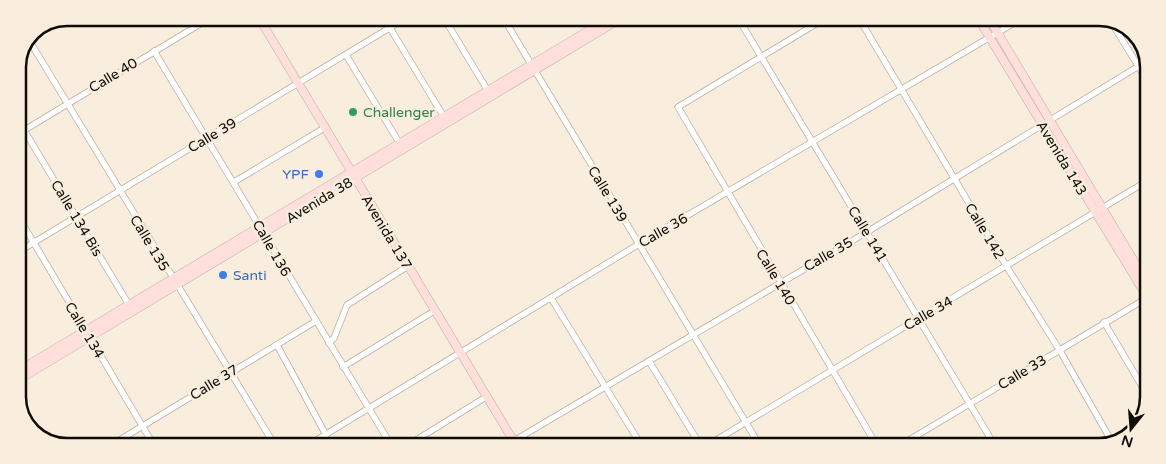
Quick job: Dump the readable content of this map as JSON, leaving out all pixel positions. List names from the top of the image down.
{
  "streets": {
    "main road": ["Avenida 143", "Avenida 38", "Avenida 137"],
    "street": [
      "Calle 40",
      "Calle 39",
      "Calle 139",
      "Calle 134 Bis",
      "Calle 36",
      "Calle 142",
      "Calle 141",
      "Calle 135",
      "Calle 136",
      "Calle 35",
      "Calle 140",
      "Calle 34",
      "Calle 134",
      "Calle 33",
      "Calle 37"
    ]
  },
  "crossings": [
    ["Calle 40", "Calle 135"],
    ["Calle 40", "Calle 136"],
    ["Calle 39", "Calle 134 Bis"],
    ["Calle 39", "Avenida 137"],
    ["Calle 39", "Calle 135"],
    ["Calle 39", "Calle 136"],
    ["Calle 39", "Calle 134"],
    ["Avenida 143", "Calle 36"],
    ["Avenida 143", "Calle 35"],
    ["Avenida 143", "Calle 34"],
    ["Calle 139", "Avenida 38"],
    ["Calle 139", "Calle 36"],
    ["Calle 139", "Calle 35"],
    ["Calle 139", "Calle 34"],
    ["Avenida 38", "Calle 134 Bis"],
    ["Avenida 38", "Avenida 137"],
    ["Avenida 38", "Calle 135"],
    ["Avenida 38", "Calle 136"],
    ["Avenida 38", "Calle 134"],
    ["Calle 36", "Calle 142"],
    ["Calle 36", "Avenida 137"],
    ["Calle 36", "Calle 141"],
    ["Calle 36", "Calle 136"],
    ["Calle 36", "Calle 140"],
    ["Calle 142", "Calle 35"],
    ["Calle 142", "Calle 34"],
    ["Calle 142", "Calle 33"],
    ["Calle 141", "Calle 35"],
    ["Calle 141", "Calle 140"],
    ["Calle 141", "Calle 34"],
    ["Calle 141", "Calle 33"],
    ["Calle 135", "Calle 37"],
    ["Calle 136", "Calle 37"],
    ["Calle 35", "Calle 140"],
    ["Calle 140", "Calle 34"],
    ["Calle 134", "Calle 37"]
  ],
  "places": ["Challenger", "YPF", "Santi"],
  "north": "bottom"
}
